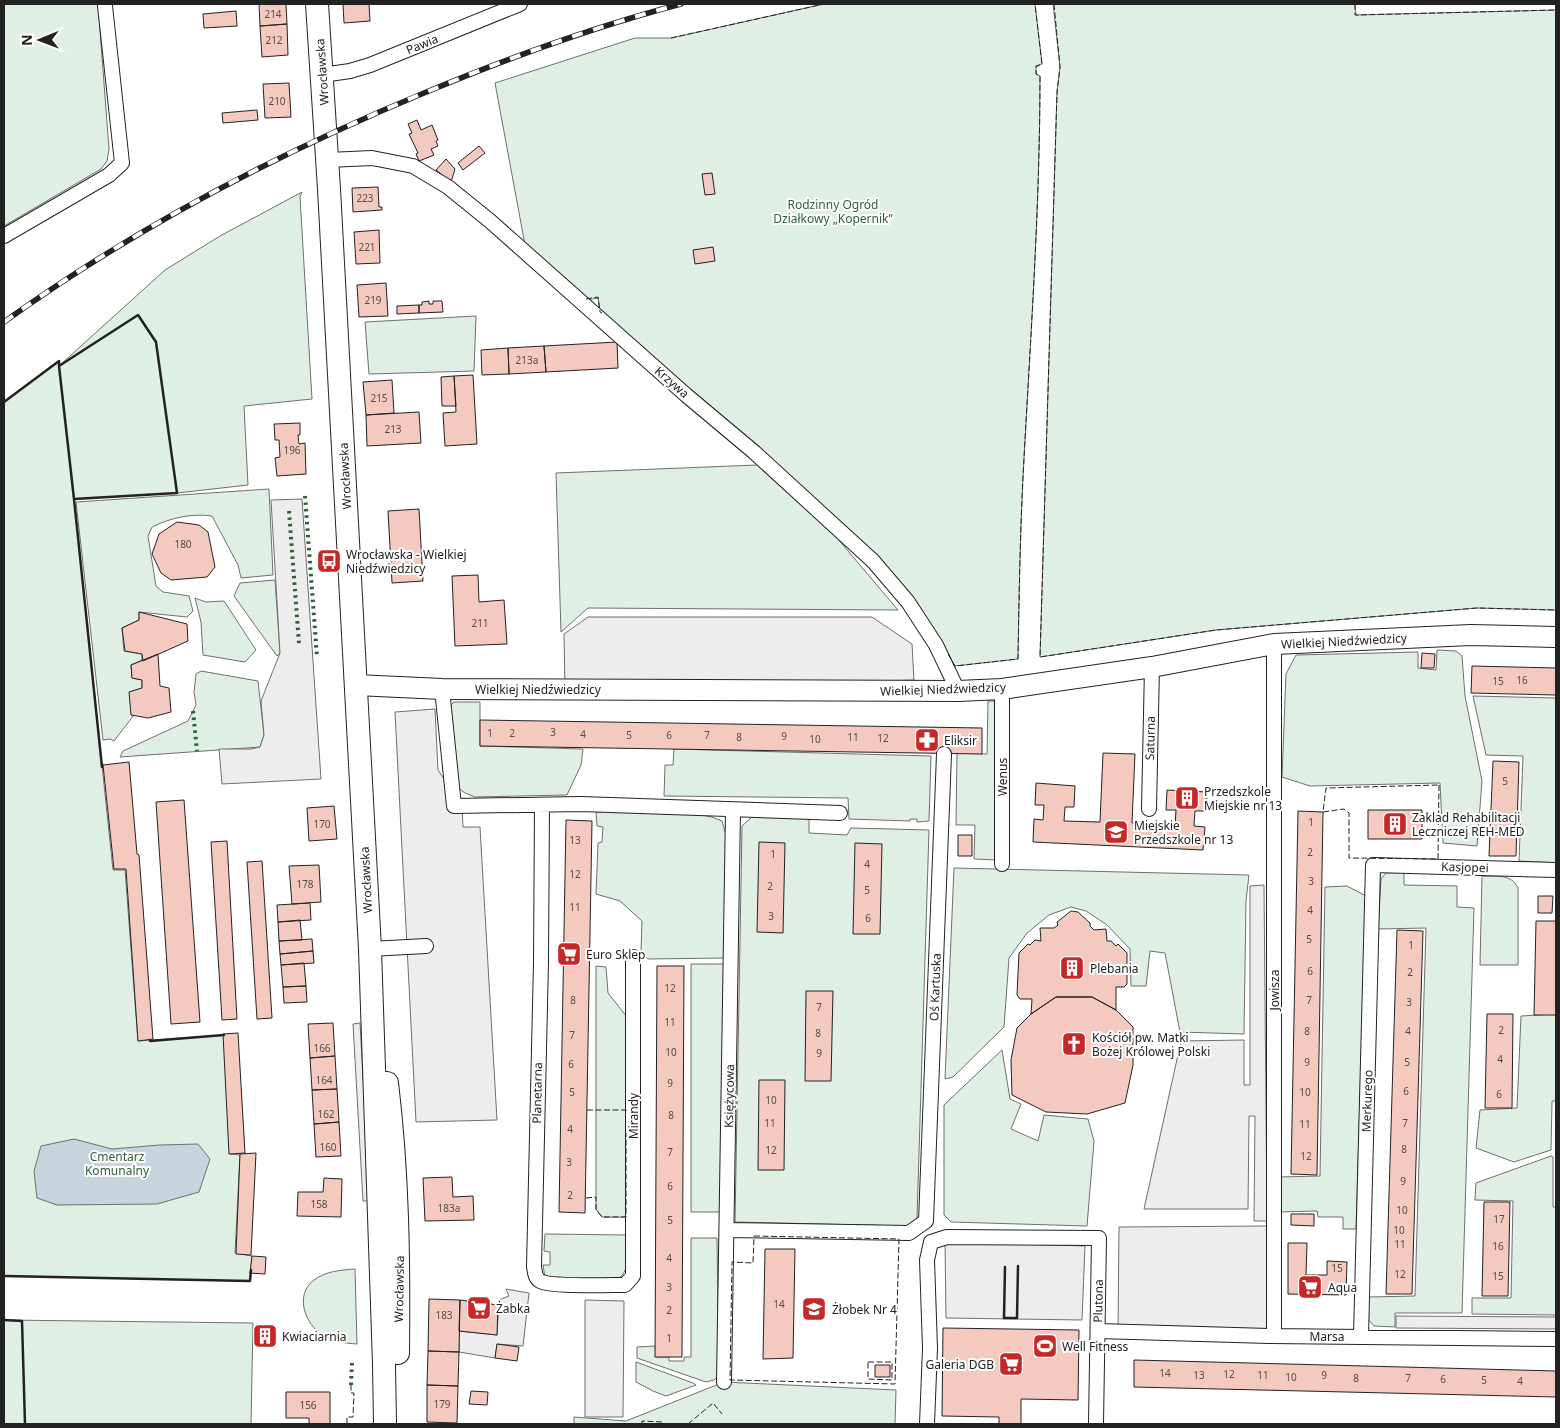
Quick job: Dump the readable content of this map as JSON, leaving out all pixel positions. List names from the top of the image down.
{
  "streets": {
    "main road": ["Wrocławska"],
    "street": [
      "Pawia",
      "Krzywa",
      "Wielkiej Niedźwiedzicy",
      "Saturna",
      "Wenus",
      "Kasjopei",
      "Oś Kartuska",
      "Jowisza",
      "Planetarna",
      "Księżycowa",
      "Merkurego",
      "Mirandy",
      "Plutona",
      "Marsa"
    ]
  },
  "crossings": [
    ["Pawia", "Wrocławska"],
    ["Wrocławska", "Krzywa"],
    ["Wrocławska", "Wielkiej Niedźwiedzicy"],
    ["Krzywa", "Wielkiej Niedźwiedzicy"],
    ["Wielkiej Niedźwiedzicy", "Saturna"],
    ["Wielkiej Niedźwiedzicy", "Wenus"],
    ["Wielkiej Niedźwiedzicy", "Jowisza"],
    ["Kasjopei", "Merkurego"],
    ["Oś Kartuska", "Księżycowa"],
    ["Jowisza", "Marsa"],
    ["Planetarna", "Mirandy"],
    ["Merkurego", "Marsa"],
    ["Plutona", "Marsa"]
  ],
  "parks": ["Rodzinny Ogród Działkowy „Kopernik”", "Cmentarz Komunalny"],
  "places": {
    "bus stop": ["Wrocławska - Wielkiej Niedźwiedzicy"],
    "pharmacy": ["Eliksir"],
    "building": [
      "Przedszkole Miejskie nr 13",
      "Zaklad Rehabilitacji Leczniczej REH-MED",
      "Plebania",
      "Kwiaciarnia"
    ],
    "school or university": ["Miejskie Przedszkole nr 13", "Żłobek Nr 4"],
    "supermarket": [
      "Euro Sklep",
      "Aqua",
      "Żabka",
      "Galeria DGB"
    ],
    "church": ["Kościół pw. Matki Bożej Królowej Polski"],
    "sports": ["Well Fitness"]
  },
  "house_numbers": [
    "214",
    "212",
    "210",
    "223",
    "221",
    "219",
    "213a",
    "215",
    "213",
    "196",
    "180",
    "211",
    "16",
    "15",
    "3",
    "1",
    "2",
    "4",
    "5",
    "6",
    "7",
    "9",
    "8",
    "11",
    "12",
    "10",
    "5",
    "1",
    "170",
    "13",
    "2",
    "1",
    "4",
    "12",
    "3",
    "178",
    "2",
    "5",
    "11",
    "4",
    "3",
    "6",
    "5",
    "1",
    "6",
    "2",
    "12",
    "8",
    "7",
    "3",
    "7",
    "11",
    "2",
    "8",
    "4",
    "8",
    "7",
    "166",
    "10",
    "9",
    "4",
    "9",
    "5",
    "6",
    "164",
    "9",
    "6",
    "5",
    "10",
    "6",
    "10",
    "162",
    "8",
    "11",
    "7",
    "11",
    "4",
    "160",
    "8",
    "12",
    "7",
    "12",
    "3",
    "9",
    "6",
    "2",
    "158",
    "183a",
    "10",
    "17",
    "5",
    "10",
    "11",
    "16",
    "4",
    "15",
    "12",
    "15",
    "3",
    "14",
    "2",
    "183",
    "1",
    "14",
    "12",
    "13",
    "11",
    "9",
    "10",
    "8",
    "7",
    "6",
    "5",
    "4",
    "179",
    "156"
  ],
  "north": "left"
}
